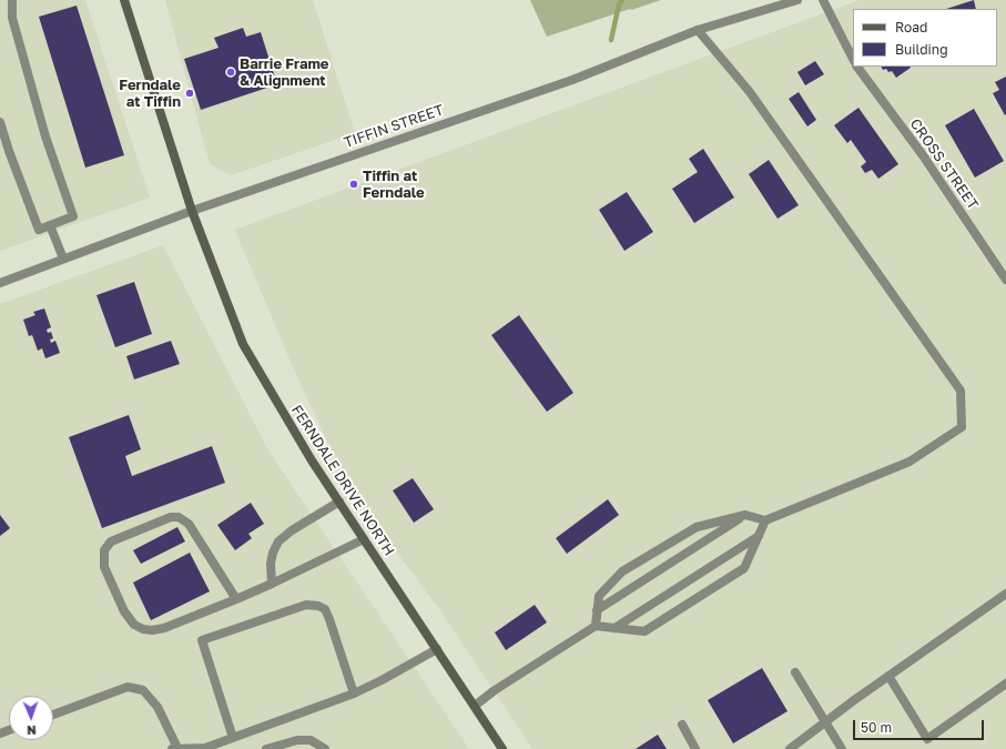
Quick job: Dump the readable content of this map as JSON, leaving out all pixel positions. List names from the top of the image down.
{
  "streets": {
    "main road": ["FERNDALE DRIVE NORTH"],
    "street": ["TIFFIN STREET", "CROSS STREET"]
  },
  "crossings": [
    ["TIFFIN STREET", "FERNDALE DRIVE NORTH"]
  ],
  "places": ["Barrie Frame & Alignment", "Ferndale at Tiffin", "Tiffin at Ferndale"],
  "legend": ["Road", "Building"],
  "scale_bar": "50 m",
  "north": "bottom"
}
